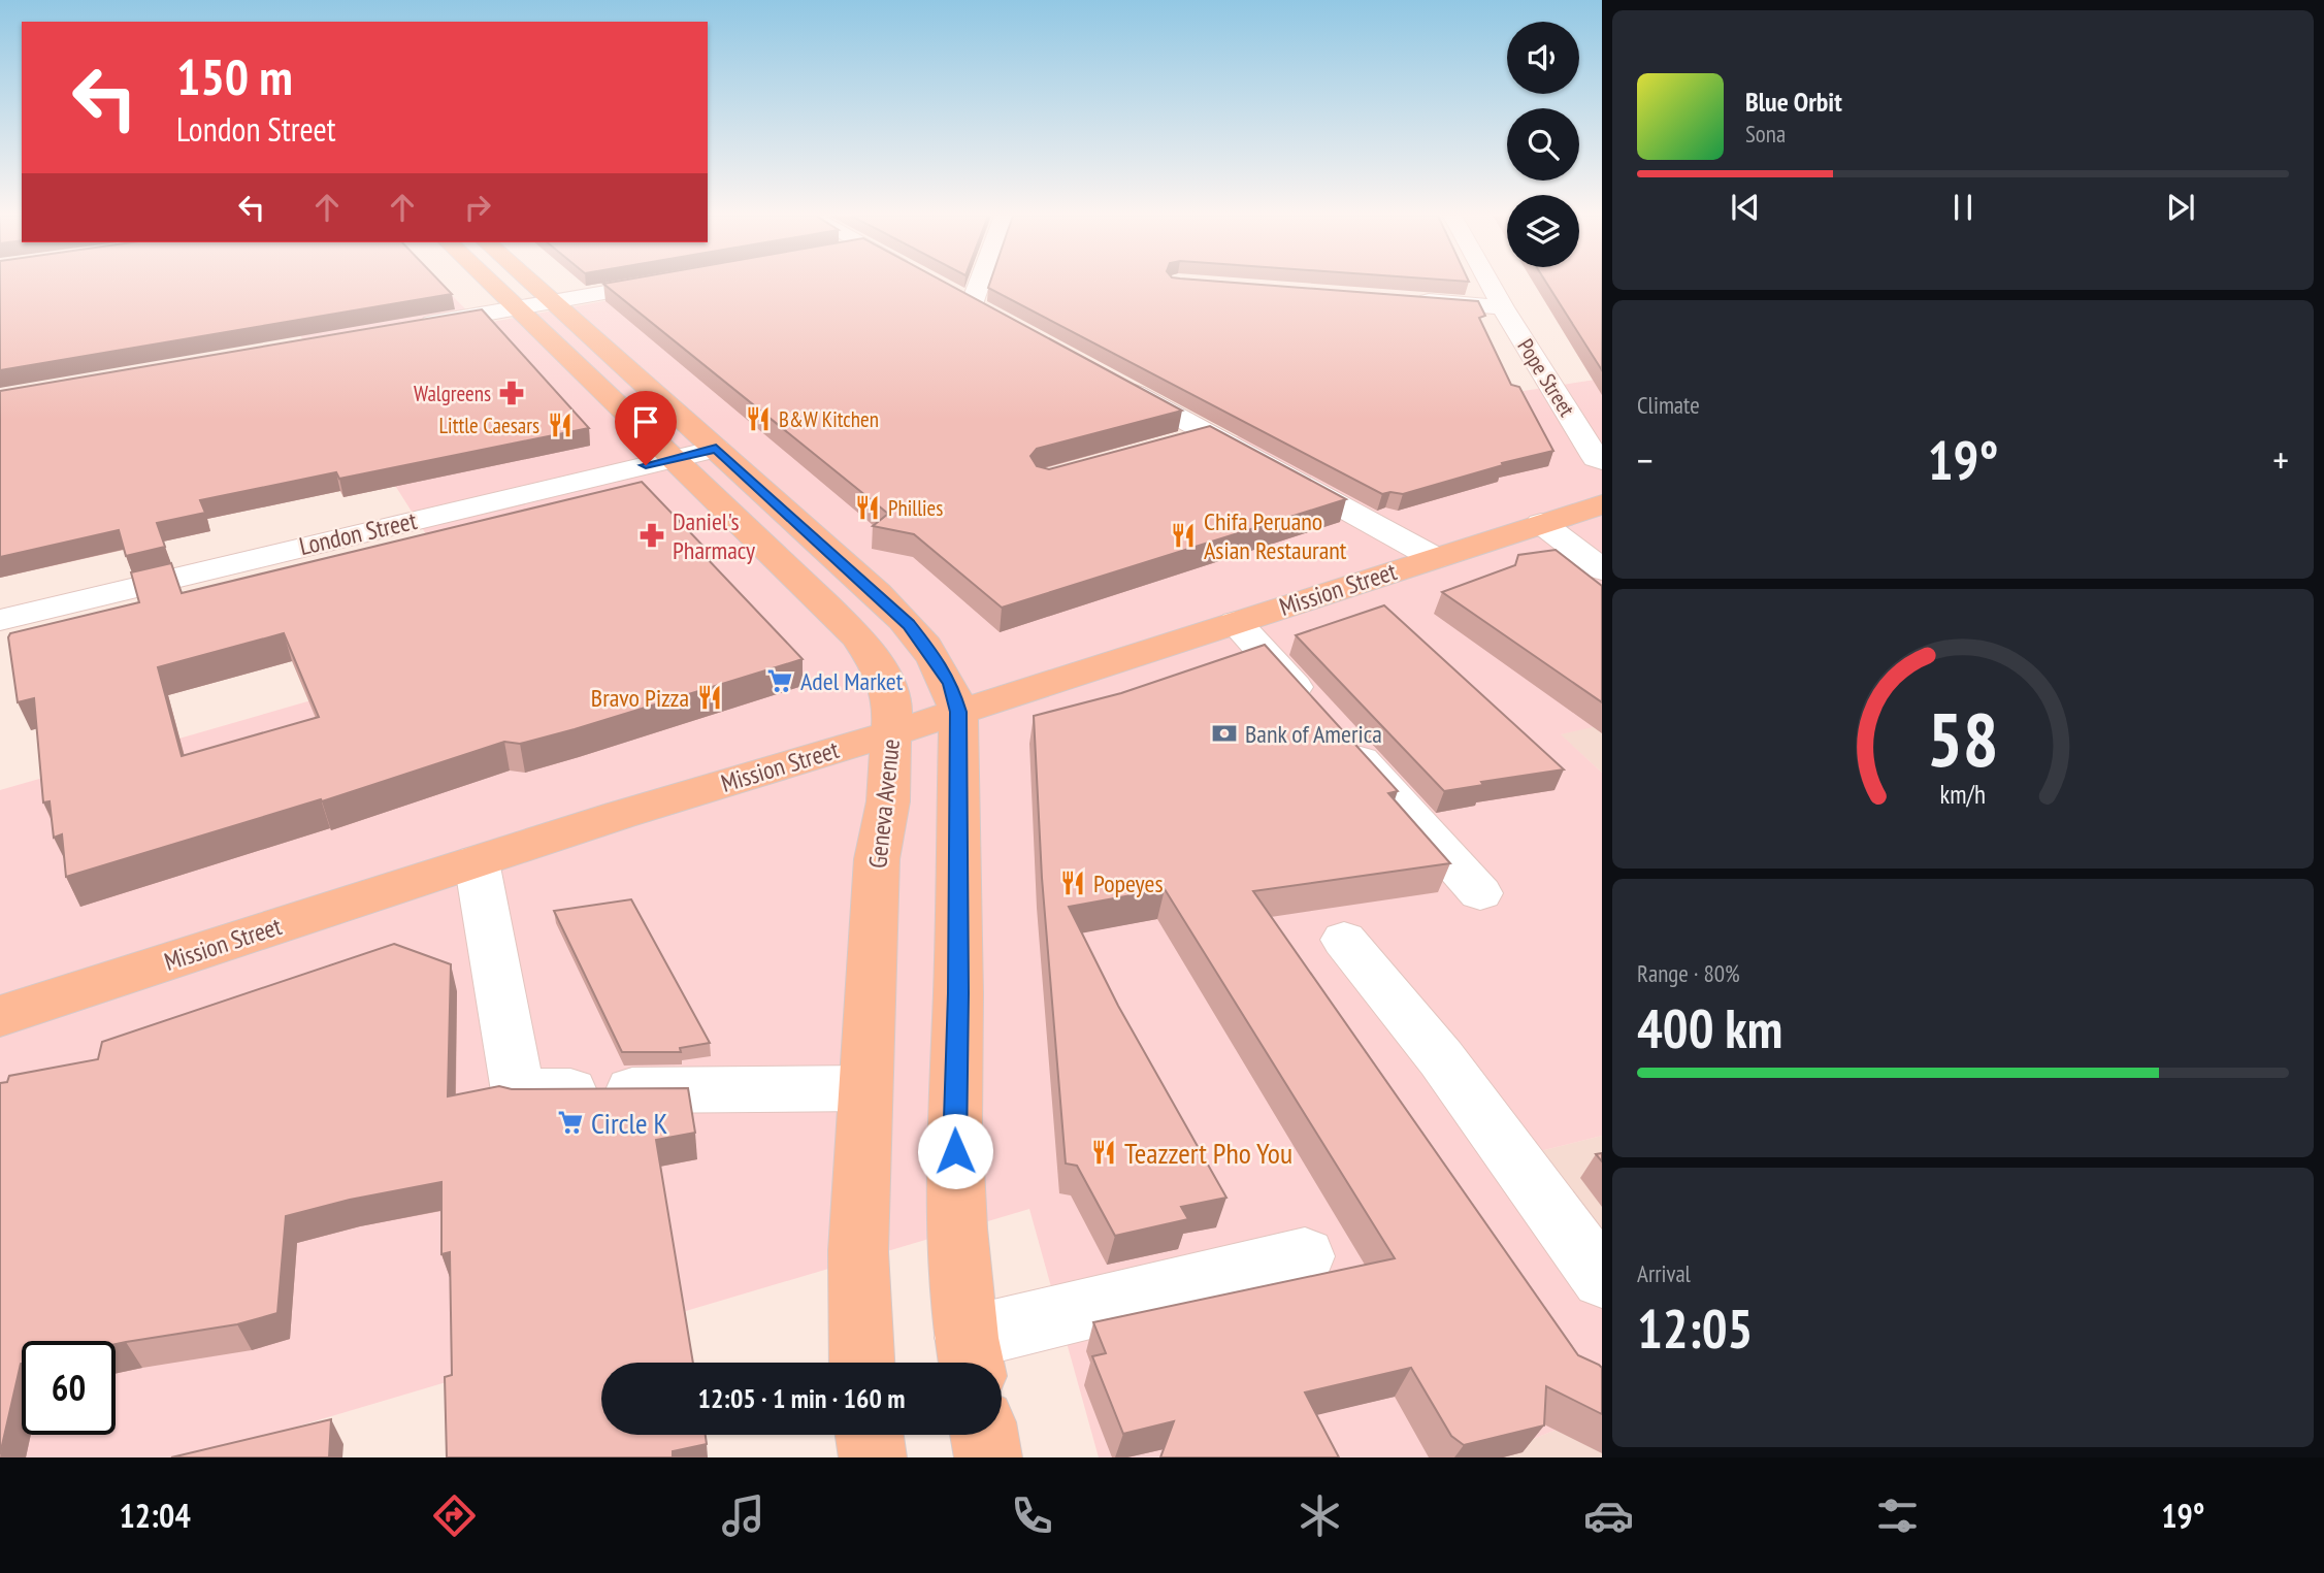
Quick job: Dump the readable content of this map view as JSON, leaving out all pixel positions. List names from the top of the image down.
{
  "streets": {
    "main road": ["Mission Street", "Geneva Avenue"],
    "street": ["Pope Street", "London Street"]
  },
  "crossings": [
    ["London Street", "Geneva Avenue"],
    ["Mission Street", "Geneva Avenue"]
  ],
  "places": {
    "pharmacy": ["Walgreens", "Daniel's Pharmacy"],
    "restaurant": [
      "B&W Kitchen",
      "Little Caesars",
      "Phillies",
      "Chifa Peruano Asian Restaurant",
      "Bravo Pizza",
      "Popeyes",
      "Teazzert Pho You"
    ],
    "supermarket": ["Adel Market", "Circle K"],
    "bank": ["Bank of America"]
  },
  "page": {
    "turn": ["150 m", "London Street"],
    "song": ["Blue Orbit", "Sona"],
    "tile": [
      "Climate",
      ["Range · 80%", "400 km"],
      ["Arrival", "12:05"]
    ],
    "heat": ["−", "19°", "+"],
    "limit": "60",
    "trip": "12:05 · 1 min · 160 m",
    "tabs": ["12:04", "19°"],
    "gauge": ["58", "km/h"]
  }
}
